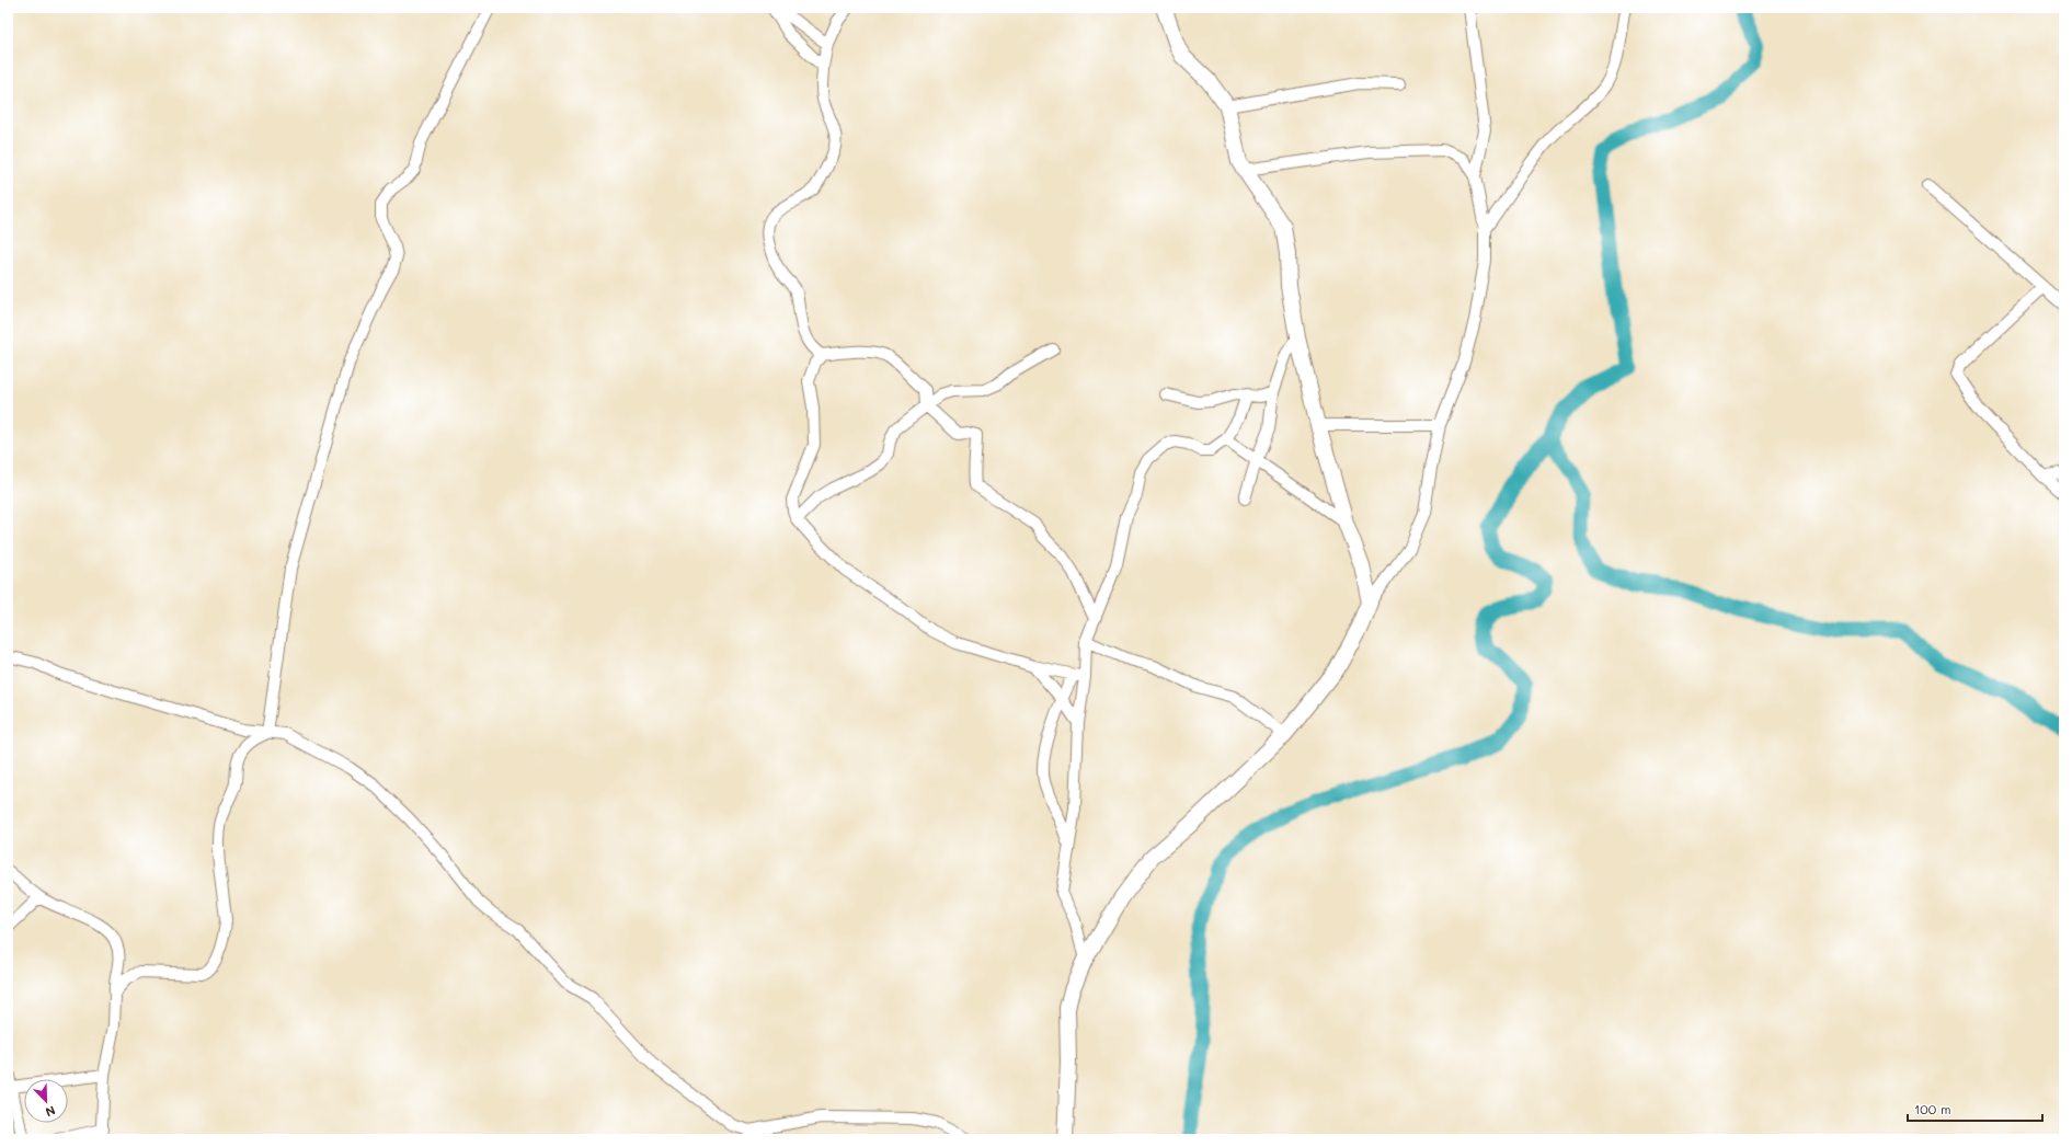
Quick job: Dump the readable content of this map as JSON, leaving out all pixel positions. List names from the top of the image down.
{
  "scale_bar": "100 m",
  "north": "bottom right"
}
